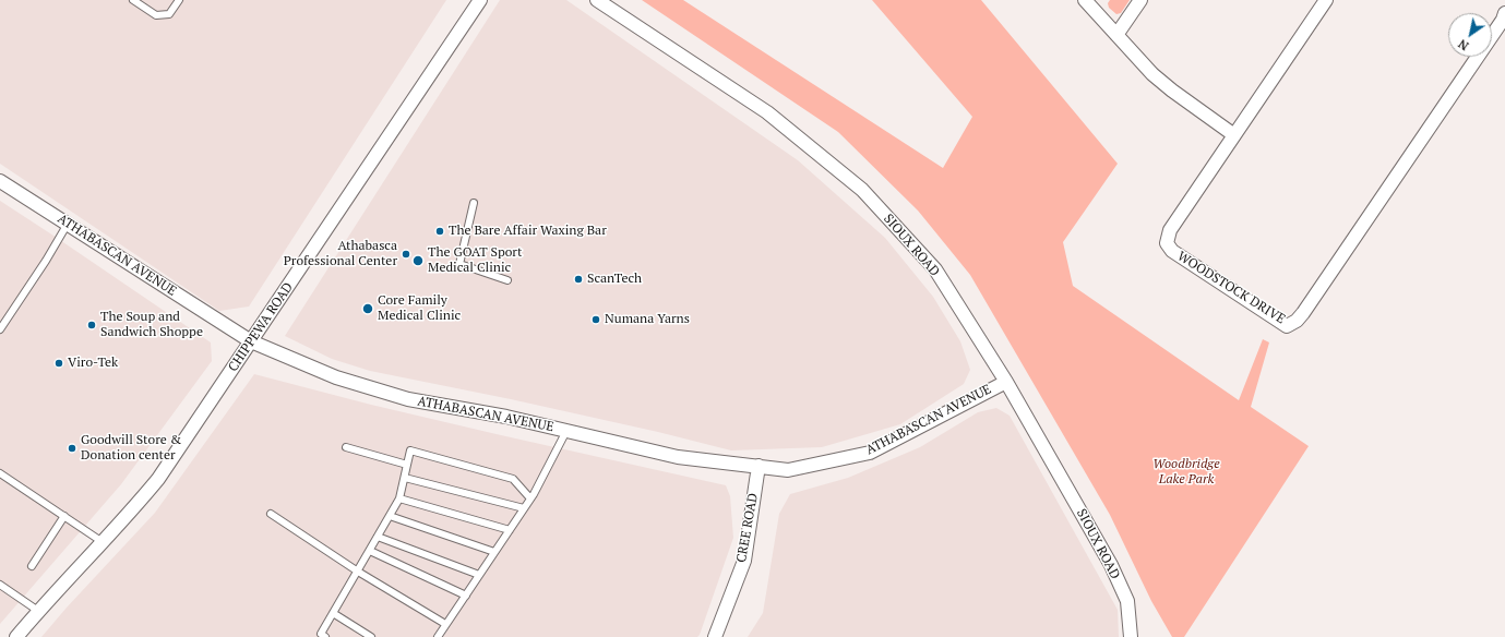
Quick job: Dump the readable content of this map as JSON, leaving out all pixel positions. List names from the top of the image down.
{
  "streets": {
    "street": [
      "SIOUX ROAD",
      "ATHABASCAN AVENUE",
      "WOODSTOCK DRIVE",
      "CHIPPEWA ROAD",
      "CREE ROAD"
    ]
  },
  "crossings": [
    ["SIOUX ROAD", "ATHABASCAN AVENUE"],
    ["ATHABASCAN AVENUE", "CHIPPEWA ROAD"],
    ["ATHABASCAN AVENUE", "CREE ROAD"]
  ],
  "parks": ["Woodbridge Lake Park"],
  "places": [
    "The Bare Affair Waxing Bar",
    "Athabasca Professional Center",
    "The GOAT Sport Medical Clinic",
    "ScanTech",
    "Core Family Medical Clinic",
    "Numana Yarns",
    "The Soup and Sandwich Shoppe",
    "Viro-Tek",
    "Goodwill Store & Donation center"
  ],
  "north": "bottom left"
}
